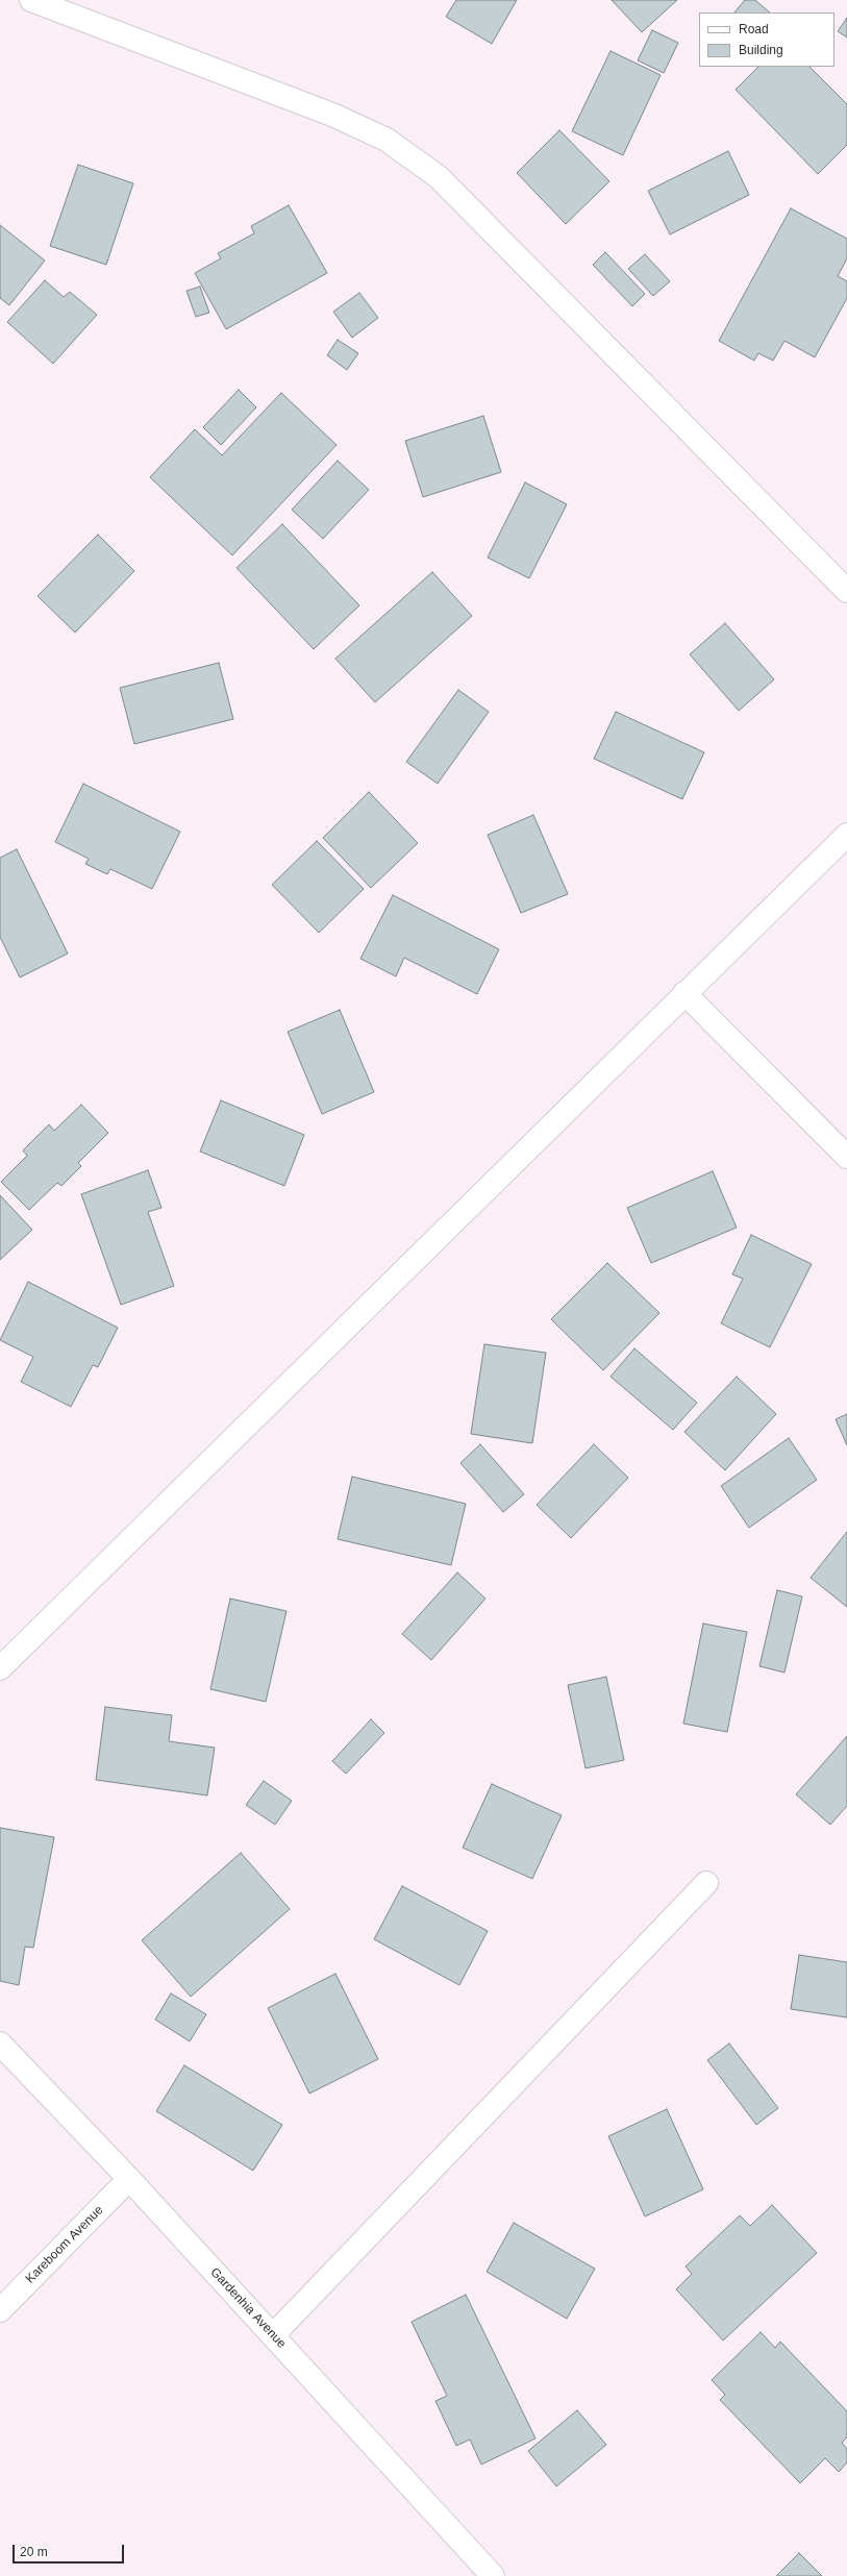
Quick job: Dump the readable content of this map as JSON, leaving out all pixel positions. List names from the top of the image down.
{
  "streets": {
    "street": ["Kareboom Avenue", "Gardenhia Avenue"]
  },
  "crossings": [
    ["Kareboom Avenue", "Gardenhia Avenue"]
  ],
  "legend": ["Road", "Building"],
  "scale_bar": "20 m"
}
